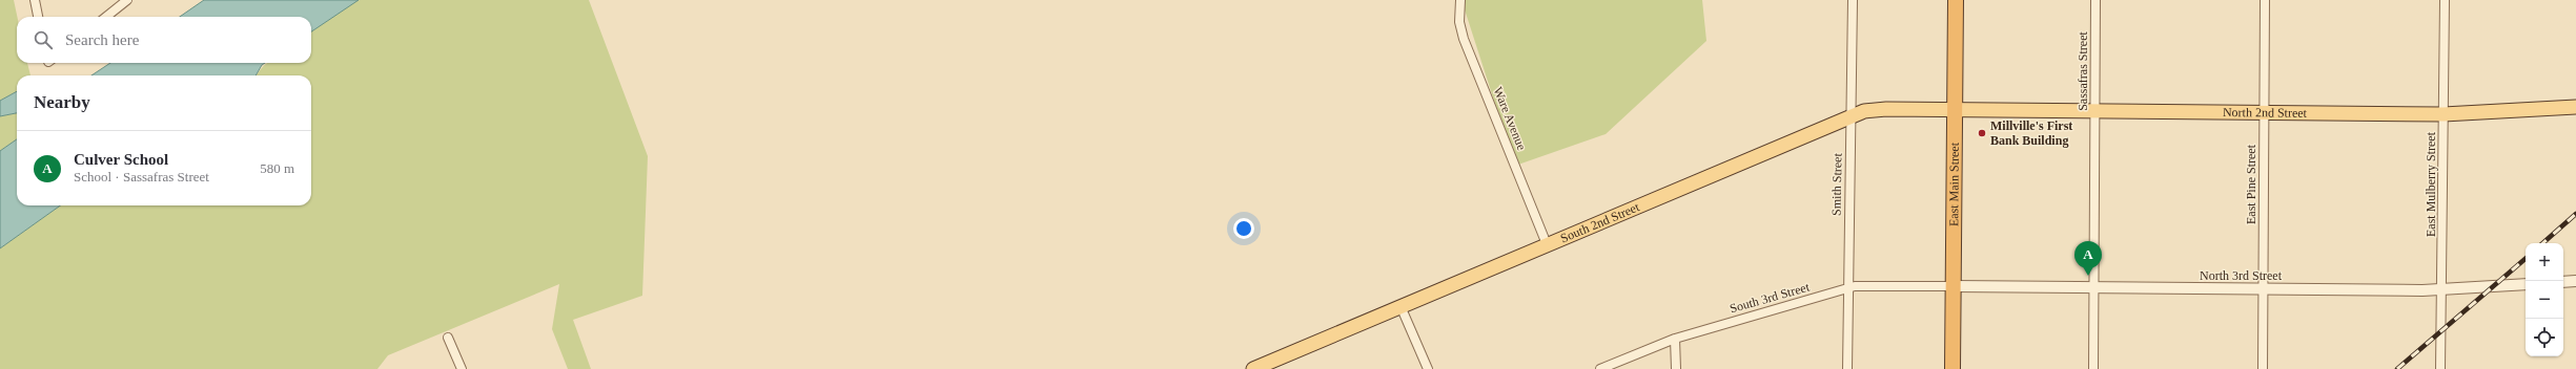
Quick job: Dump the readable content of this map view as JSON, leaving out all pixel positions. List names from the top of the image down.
{
  "streets": {
    "highway": ["East Main Street"],
    "main road": ["North 2nd Street", "South 2nd Street"],
    "street": [
      "Sassafras Street",
      "Ware Avenue",
      "Smith Street",
      "East Pine Street",
      "East Mulberry Street",
      "North 3rd Street",
      "South 3rd Street"
    ]
  },
  "crossings": [
    ["Sassafras Street", "North 2nd Street"],
    ["Sassafras Street", "North 3rd Street"],
    ["North 2nd Street", "East Main Street"],
    ["North 2nd Street", "East Pine Street"],
    ["North 2nd Street", "East Mulberry Street"],
    ["North 2nd Street", "South 2nd Street"],
    ["Ware Avenue", "South 2nd Street"],
    ["Smith Street", "South 2nd Street"],
    ["Smith Street", "South 3rd Street"],
    ["East Main Street", "South 2nd Street"],
    ["East Main Street", "North 3rd Street"],
    ["East Main Street", "South 3rd Street"],
    ["East Pine Street", "North 3rd Street"],
    ["East Mulberry Street", "North 3rd Street"],
    ["North 3rd Street", "South 3rd Street"]
  ],
  "places": ["Millville's First Bank Building"],
  "page": {
    "search": "Search here",
    "heading": "Nearby",
    "list": [
      {
        "mark": "A",
        "name": "Culver School",
        "note": "School · Sassafras Street",
        "value": "580 m"
      }
    ],
    "pins": "A",
    "map_buttons": ["+", "−"]
  }
}
